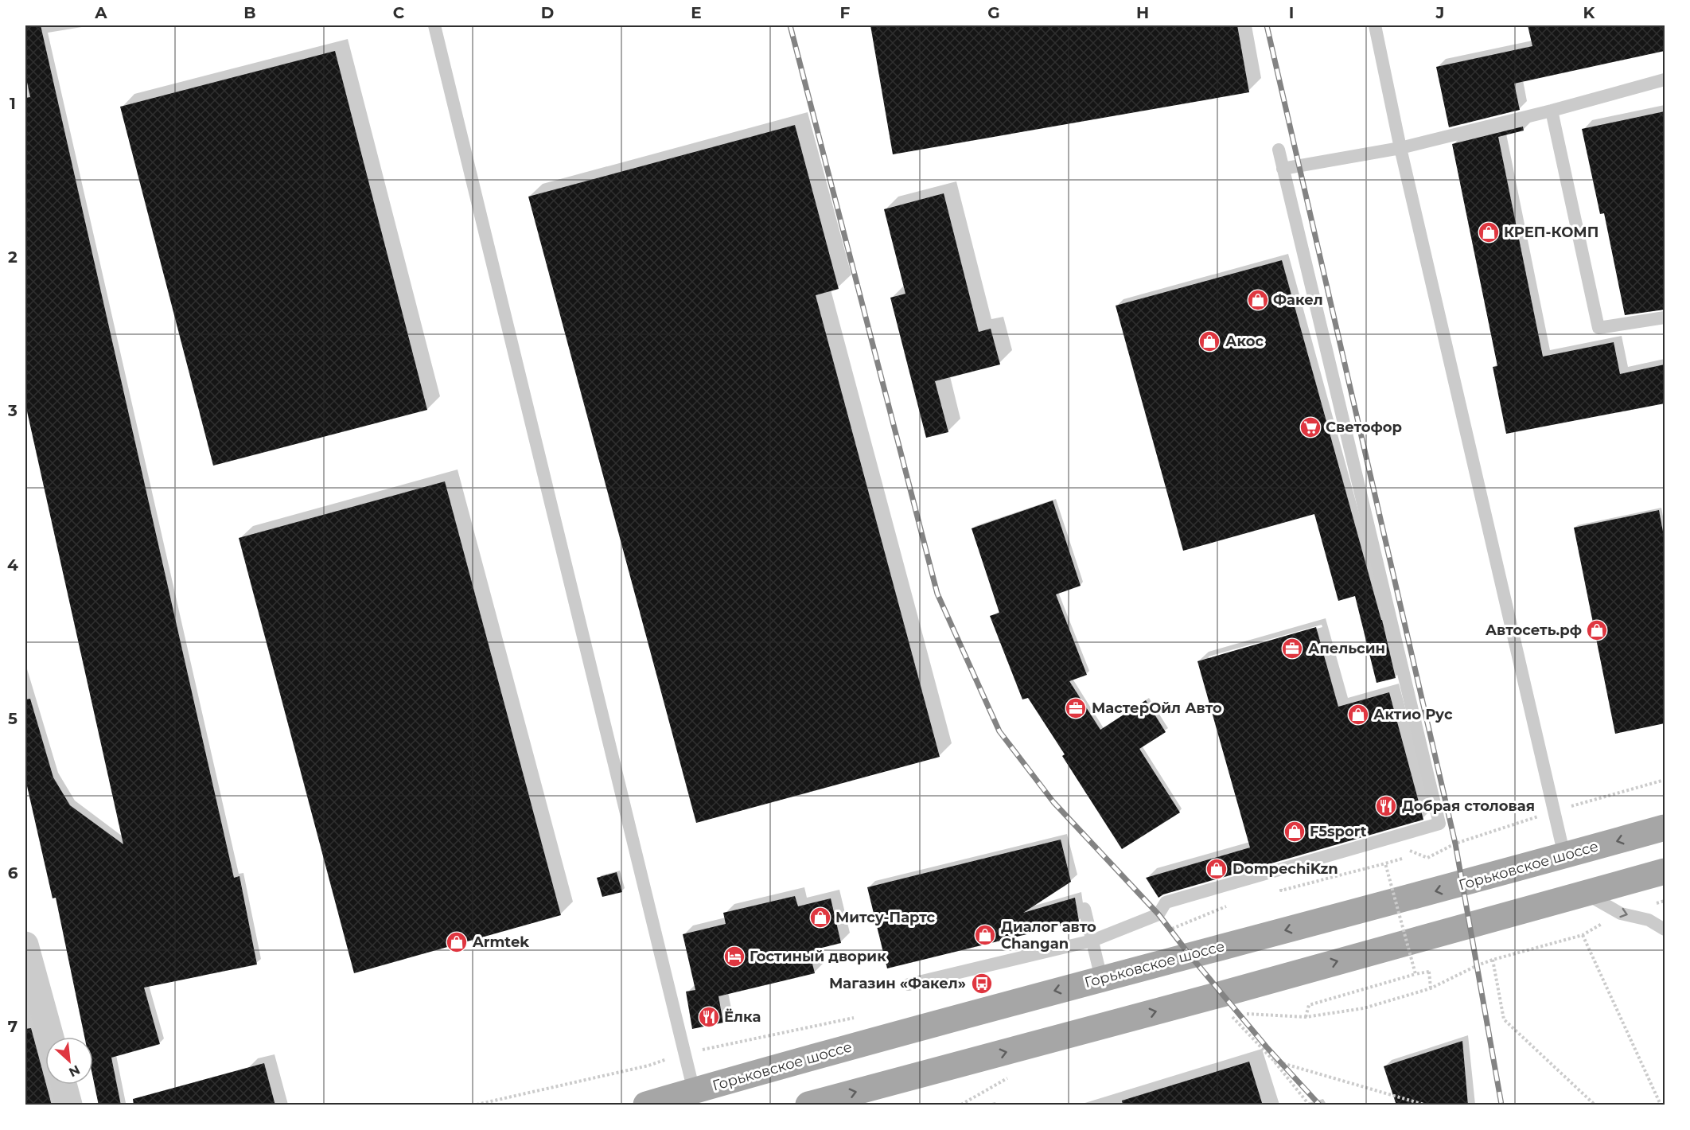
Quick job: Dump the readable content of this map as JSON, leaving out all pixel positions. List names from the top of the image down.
{
  "streets": {
    "main road": ["Горьковское шоссе"]
  },
  "places": {
    "shop": [
      "КРЕП-КОМП",
      "Факел",
      "Акос",
      "Автосеть.рф",
      "Актио Рус",
      "F5sport",
      "DompechiKzn",
      "Митсу-Партс",
      "Диалог авто Changan",
      "Armtek"
    ],
    "supermarket": ["Светофор"],
    "office": ["Апельсин", "МастерОйл Авто"],
    "restaurant": ["Добрая столовая", "Ёлка"],
    "hotel": ["Гостиный дворик"],
    "bus stop": ["Магазин «Факел»"]
  },
  "north": "bottom right",
  "grid": {
    "columns": [
      "A",
      "B",
      "C",
      "D",
      "E",
      "F",
      "G",
      "H",
      "I",
      "J",
      "K"
    ],
    "rows": [
      "1",
      "2",
      "3",
      "4",
      "5",
      "6",
      "7"
    ]
  }
}
